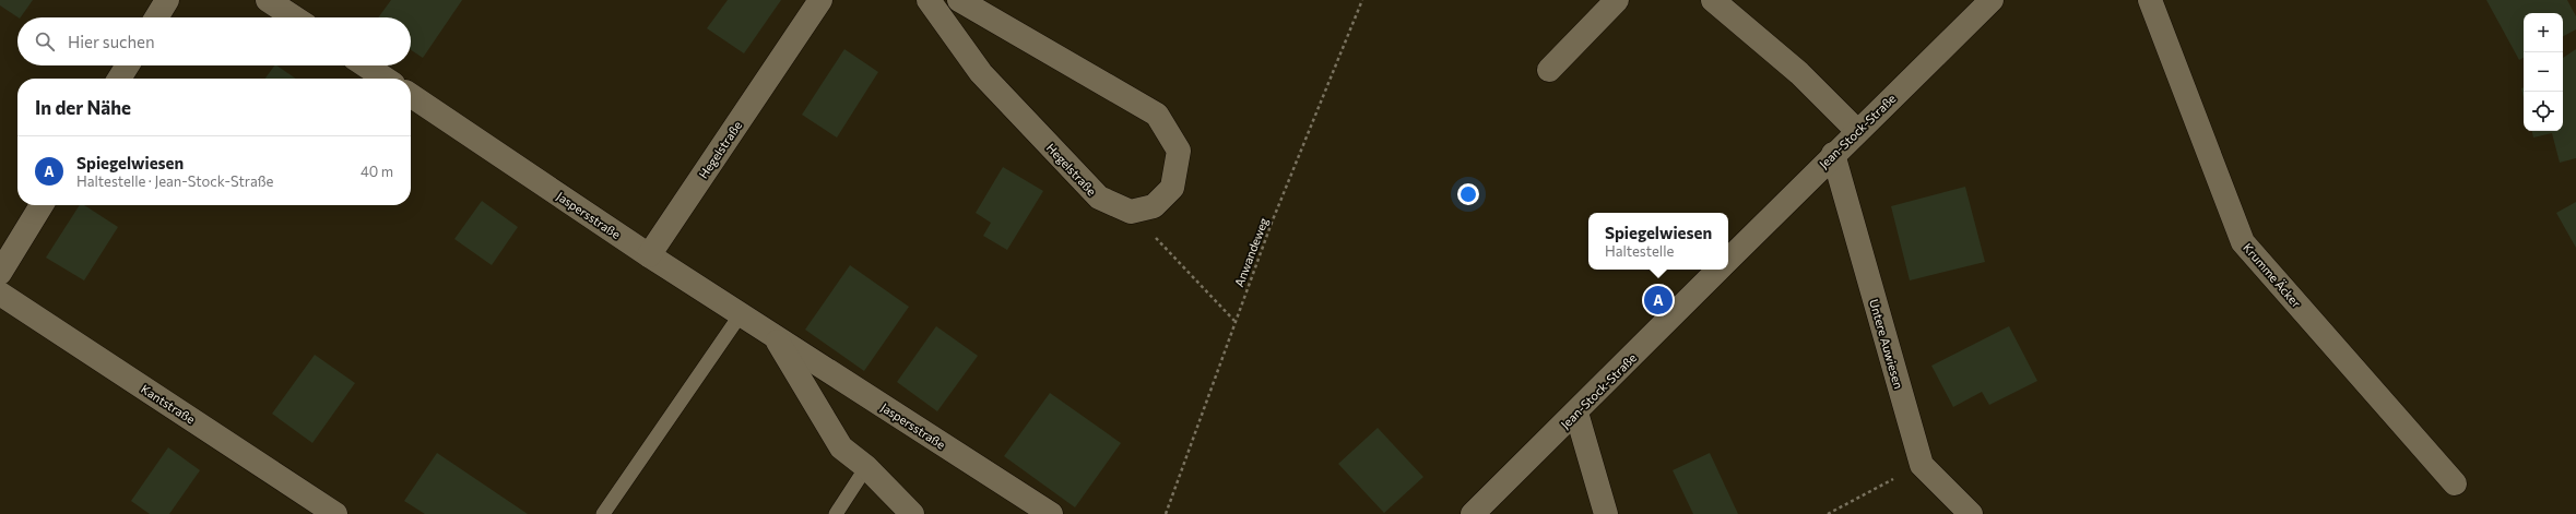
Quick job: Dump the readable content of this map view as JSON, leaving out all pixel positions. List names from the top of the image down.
{
  "streets": {
    "street": [
      "Jean-Stock-Straße",
      "Hegelstraße",
      "Jaspersstraße",
      "Krumme Äcker",
      "Untere Auwiesen",
      "Kantstraße"
    ],
    "path": ["Anwandeweg"]
  },
  "crossings": [
    ["Jean-Stock-Straße", "Untere Auwiesen"],
    ["Hegelstraße", "Jaspersstraße"]
  ],
  "page": {
    "map_buttons": ["+", "−"],
    "search": "Hier suchen",
    "heading": "In der Nähe",
    "list": [
      {
        "mark": "A",
        "name": "Spiegelwiesen",
        "note": "Haltestelle · Jean-Stock-Straße",
        "value": "40 m"
      }
    ],
    "popup": ["Spiegelwiesen", "Haltestelle"],
    "pins": "A"
  }
}
